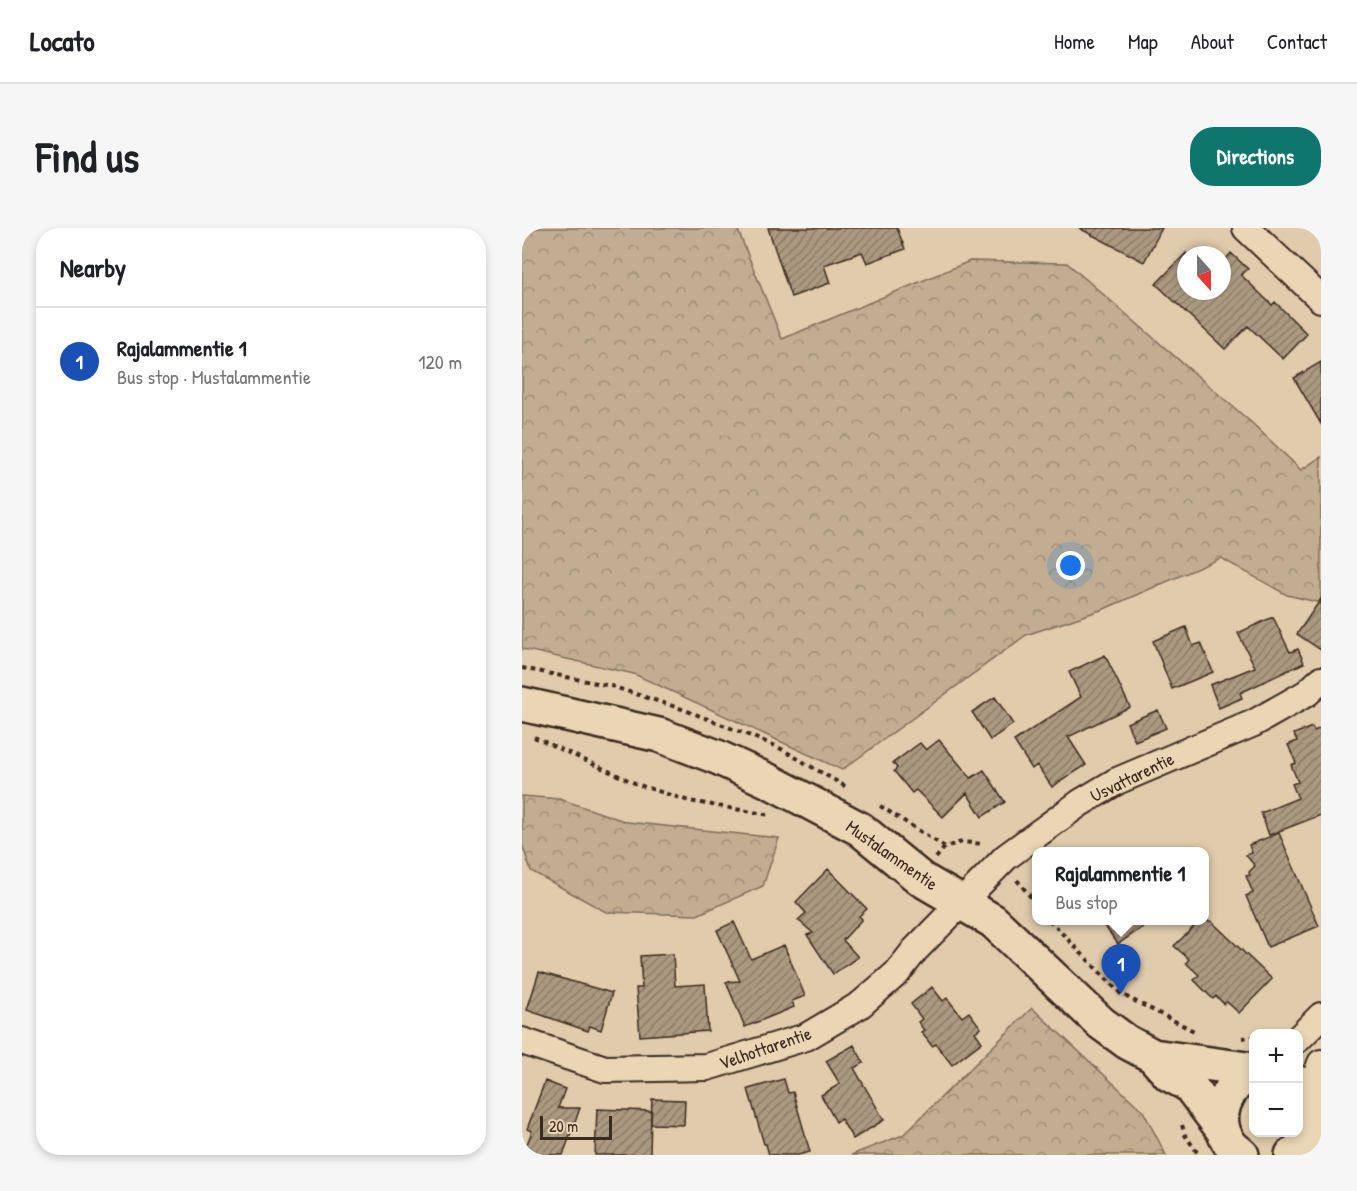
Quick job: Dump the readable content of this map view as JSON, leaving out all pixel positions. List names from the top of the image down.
{
  "streets": {
    "street": ["Usvattarentie", "Mustalammentie", "Velhottarentie"]
  },
  "crossings": [
    ["Usvattarentie", "Mustalammentie"],
    ["Usvattarentie", "Velhottarentie"],
    ["Mustalammentie", "Velhottarentie"]
  ],
  "scale_bar": "20 m",
  "north": "bottom",
  "page": {
    "header": "Locato",
    "nav": [
      "Home",
      "Map",
      "About",
      "Contact"
    ],
    "buttons": "Directions",
    "title": "Find us",
    "heading": "Nearby",
    "list": [
      {
        "mark": "1",
        "name": "Rajalammentie 1",
        "note": "Bus stop · Mustalammentie",
        "value": "120 m"
      }
    ],
    "popup": ["Rajalammentie 1", "Bus stop"],
    "pins": "1",
    "map_buttons": ["+", "−"],
    "scale": "20 m"
  }
}
